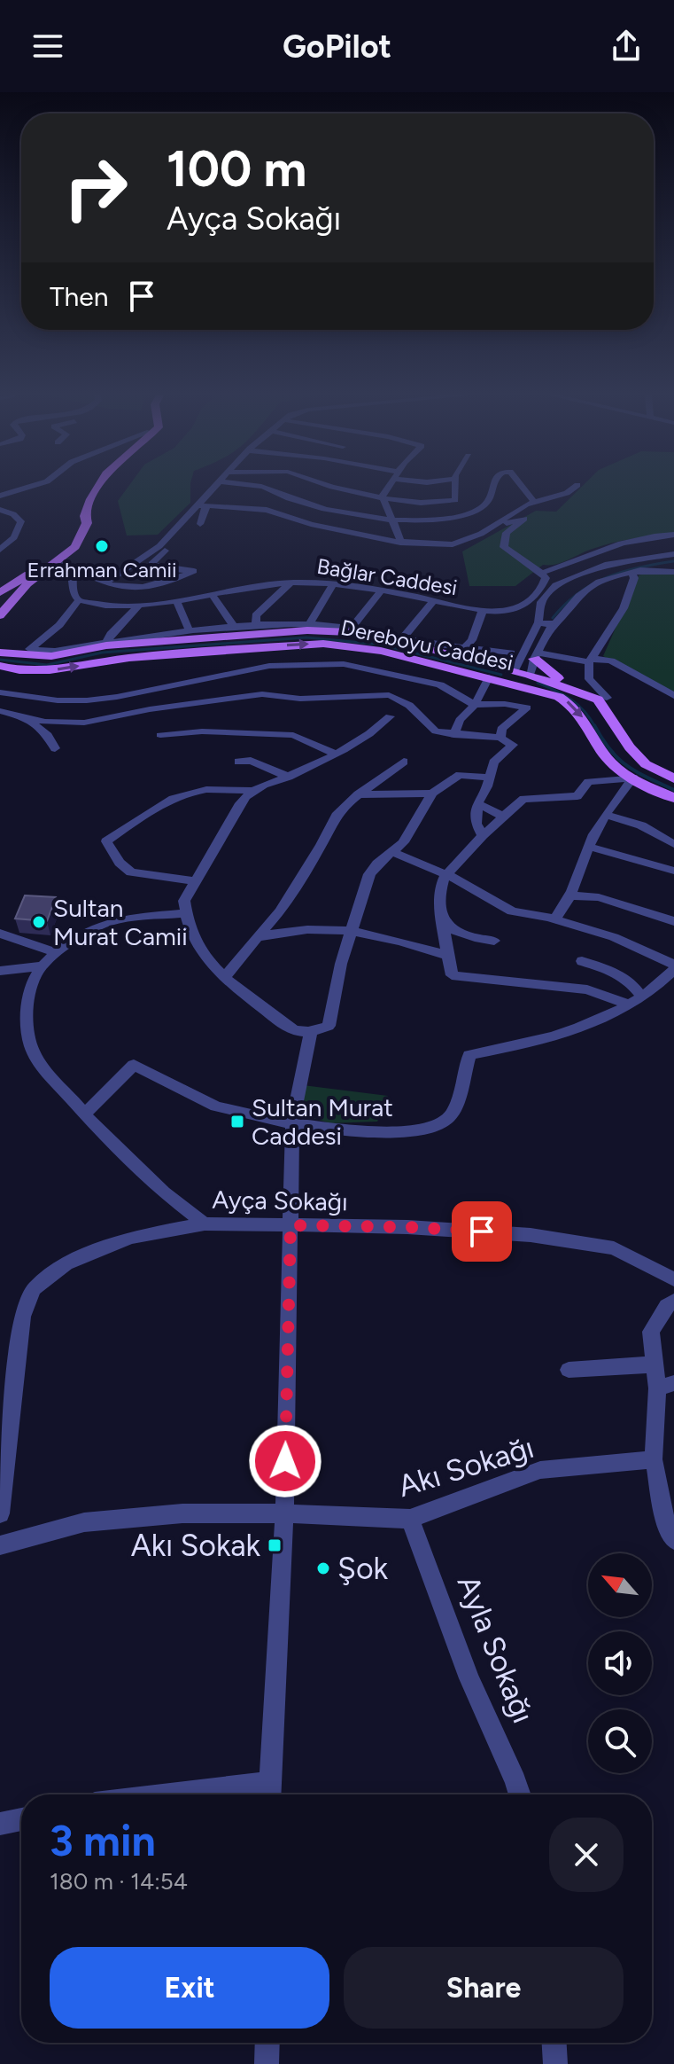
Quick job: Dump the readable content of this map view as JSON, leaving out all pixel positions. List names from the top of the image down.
{
  "streets": {
    "main road": ["Dereboyu Caddesi"],
    "street": [
      "Bağlar Caddesi",
      "Ayça Sokağı",
      "Akı Sokağı",
      "Ayla Sokağı"
    ]
  },
  "crossings": [
    ["Akı Sokağı", "Ayla Sokağı"]
  ],
  "places": {
    "other": ["Errahman Camii", "Sultan Murat Camii", "Şok"],
    "transit": ["Sultan Murat Caddesi", "Akı Sokak"]
  },
  "north": "top left",
  "page": {
    "header": "GoPilot",
    "turn": ["100 m", "Ayça Sokağı"],
    "then": "Then",
    "heading": ["3 min", "180 m · 14:54"],
    "buttons": ["Exit", "Share"]
  }
}
